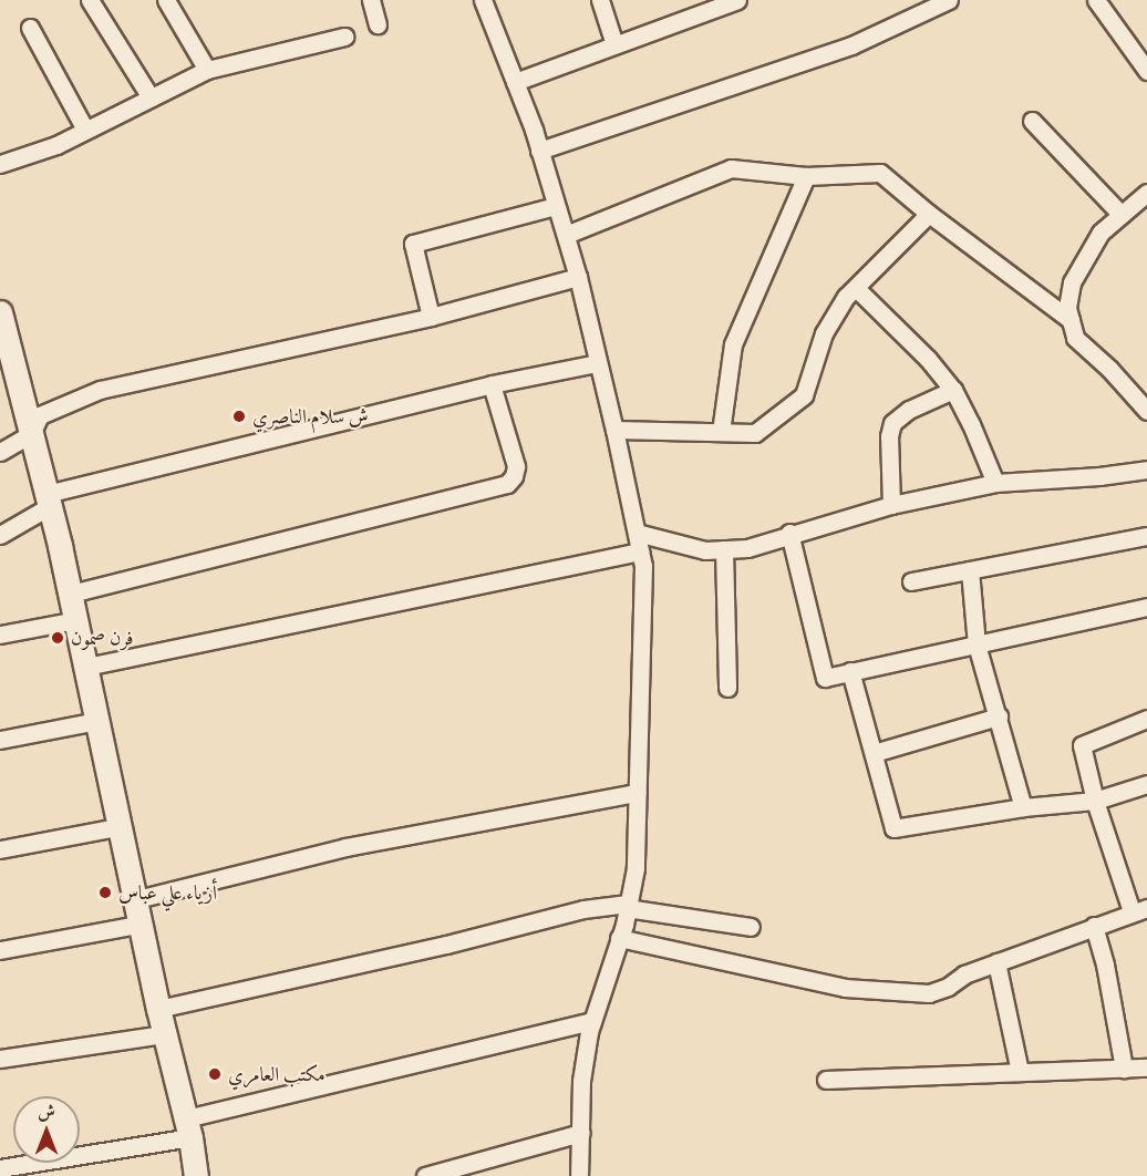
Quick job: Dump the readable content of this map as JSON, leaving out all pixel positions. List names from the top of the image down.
{
  "places": [
    "ش سلام الناصري",
    "فرن صمون",
    "أزياء علي عباس",
    "مكتب العامري"
  ],
  "north": "top"
}
